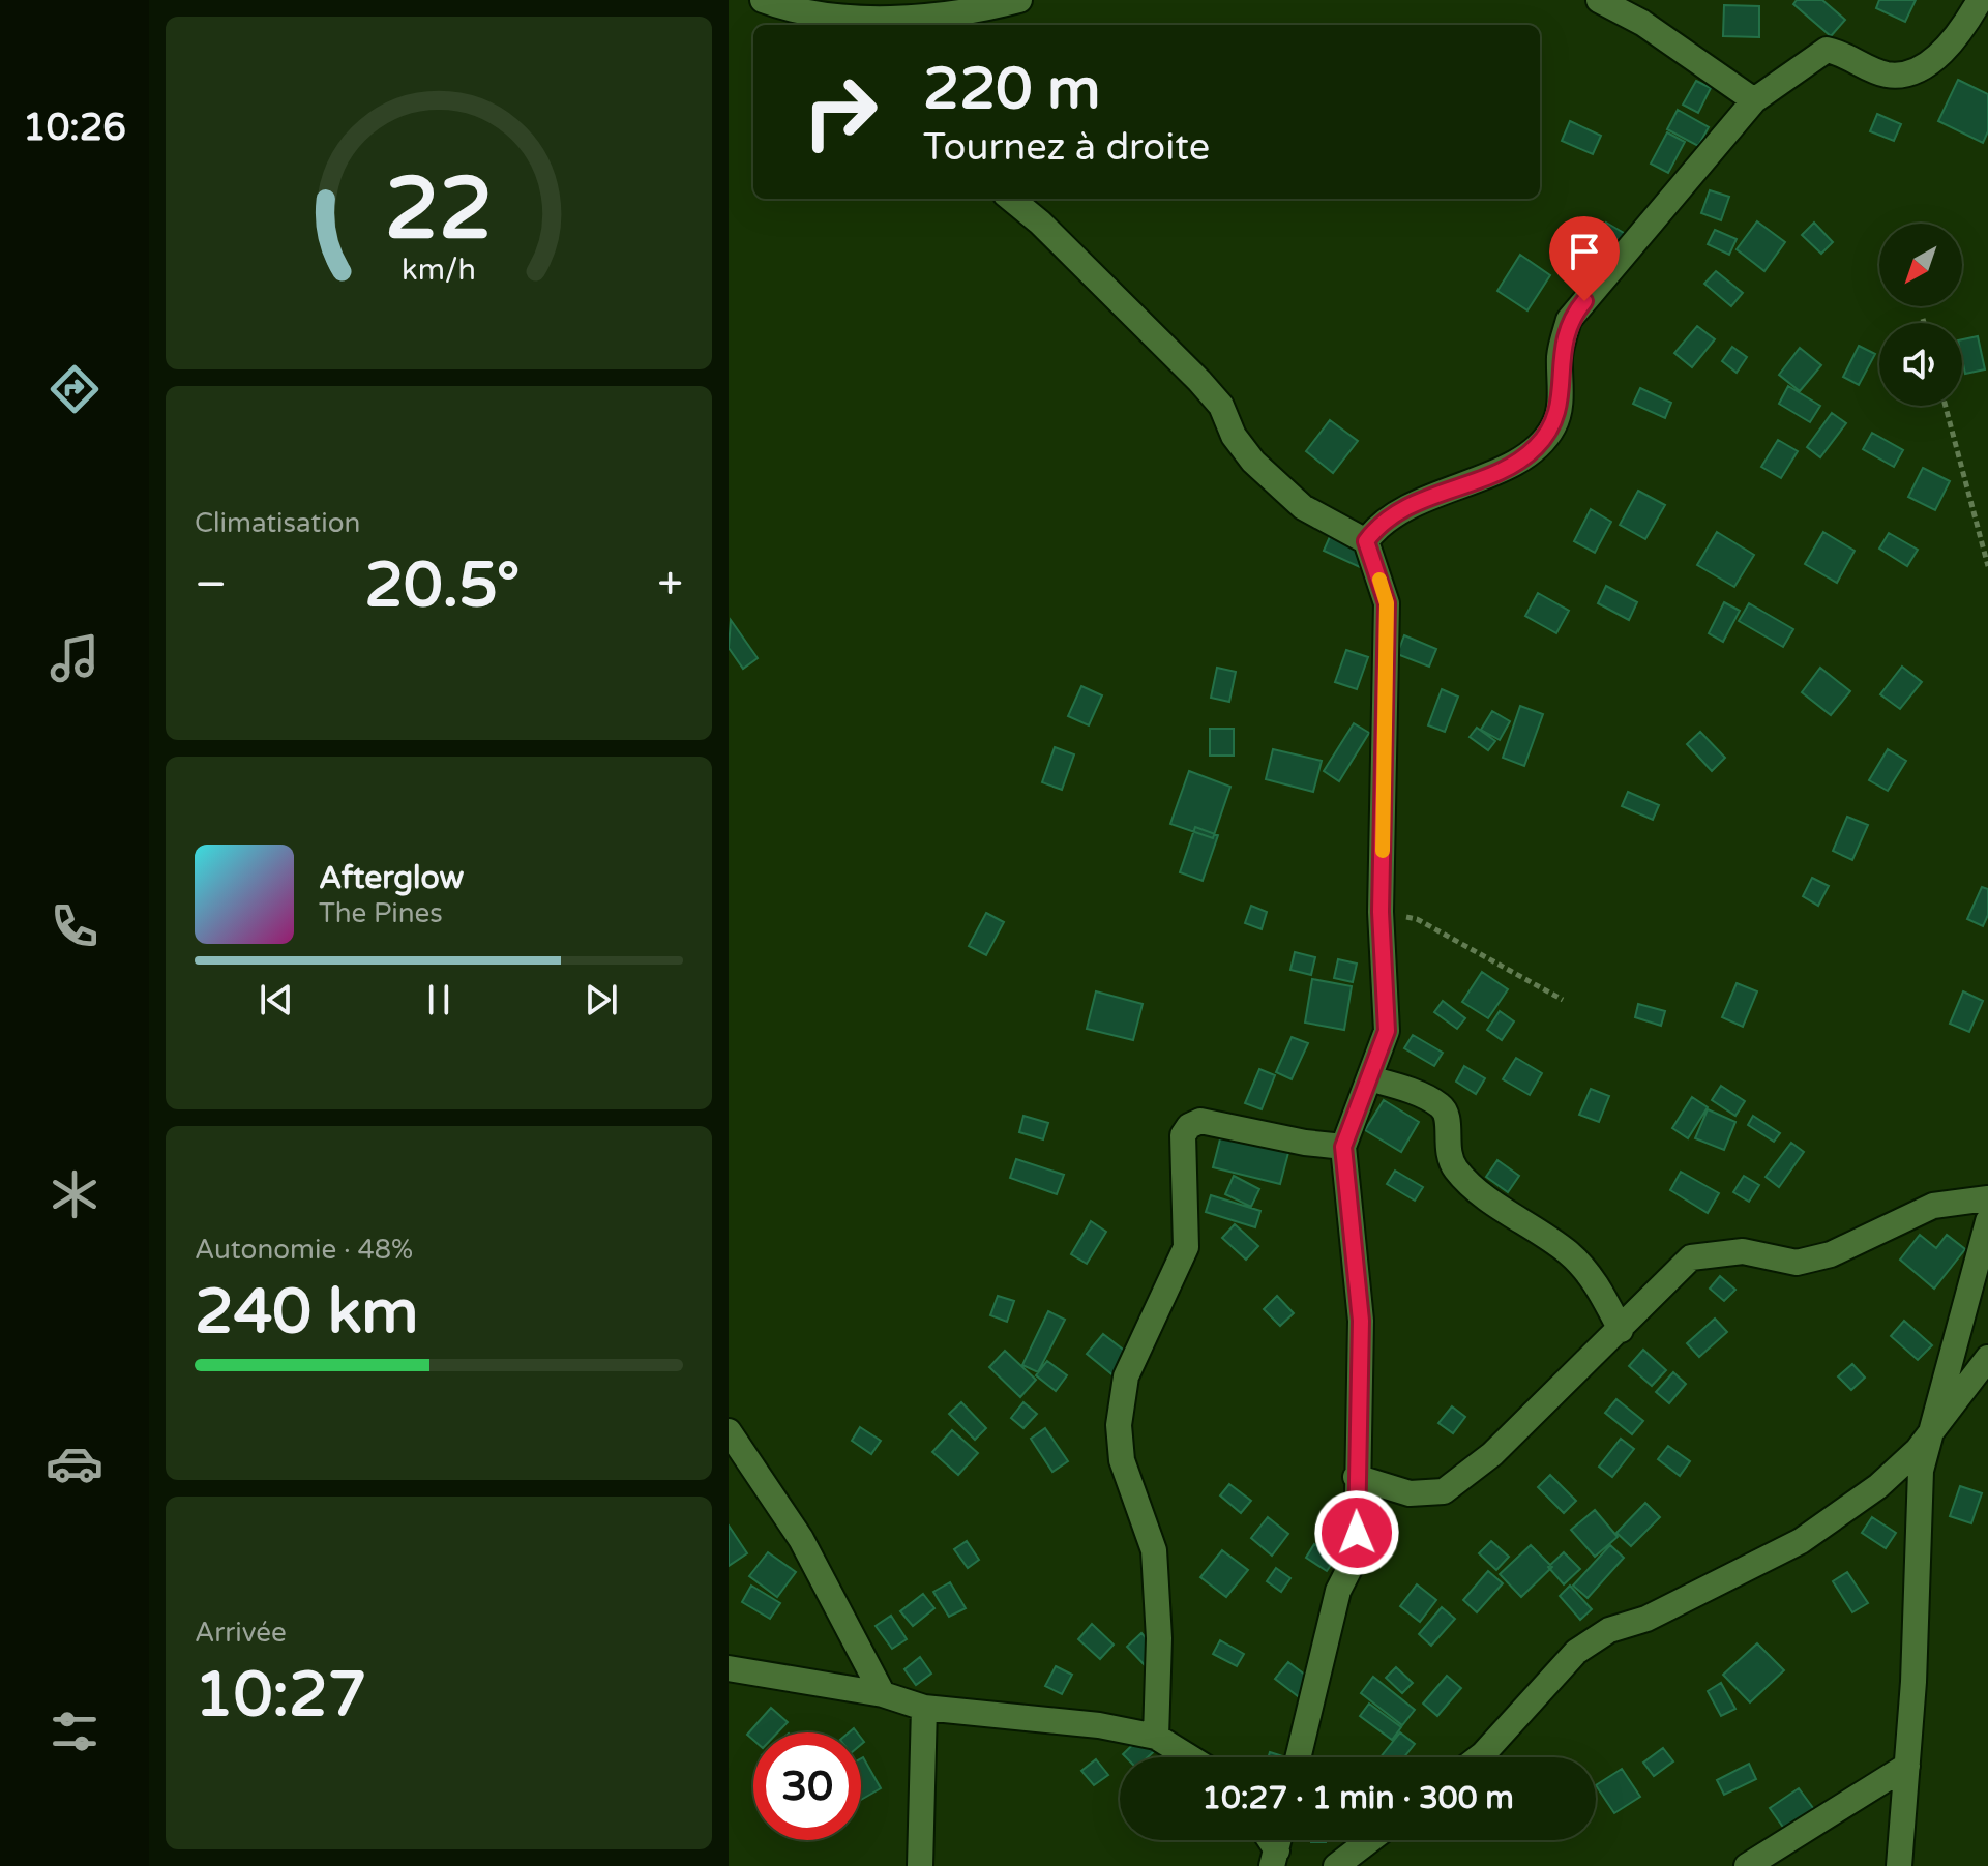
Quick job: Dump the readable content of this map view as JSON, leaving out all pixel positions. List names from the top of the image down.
{
  "north": "bottom left",
  "page": {
    "tabs": "10:26",
    "turn": ["220 m", "Tournez à droite"],
    "tile": [
      "Climatisation",
      ["Autonomie · 48%", "240 km"],
      ["Arrivée", "10:27"]
    ],
    "heat": ["−", "20.5°", "+"],
    "song": ["Afterglow", "The Pines"],
    "limit": "30",
    "trip": "10:27 · 1 min · 300 m",
    "gauge": ["22", "km/h"]
  }
}
